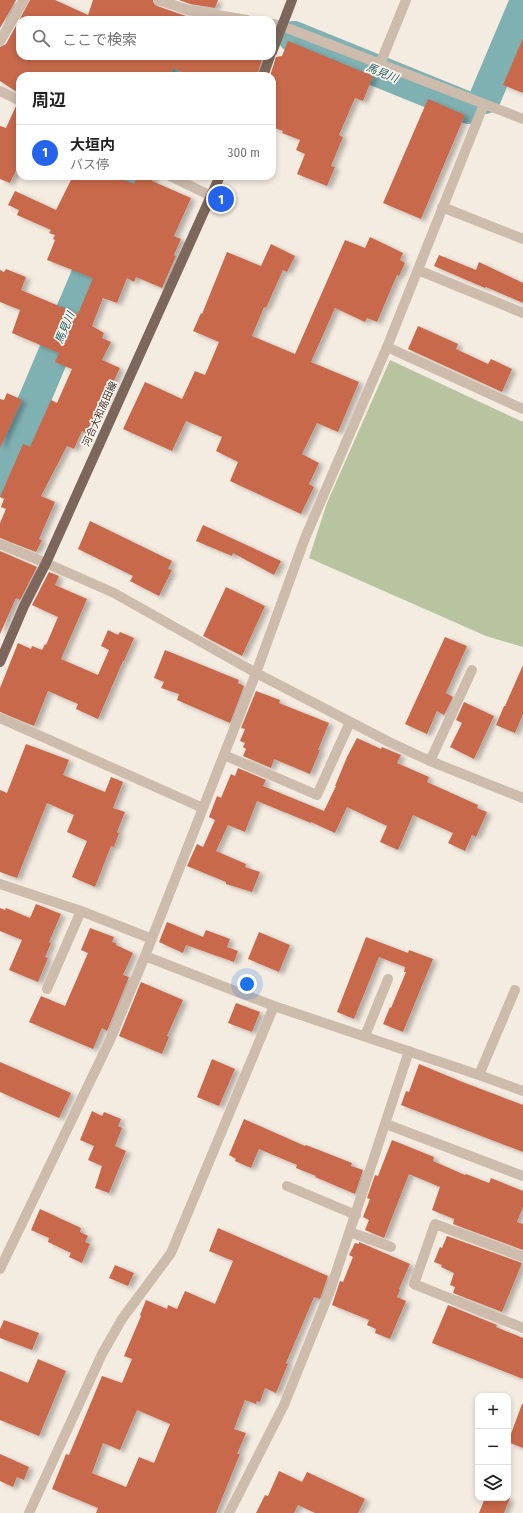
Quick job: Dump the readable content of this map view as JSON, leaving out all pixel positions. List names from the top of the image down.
{
  "streets": {
    "main road": ["河合大和高田線"]
  },
  "water": ["馬見川"],
  "page": {
    "search": "ここで検索",
    "heading": "周辺",
    "list": [
      {
        "mark": "1",
        "name": "大垣内",
        "note": "バス停",
        "value": "300 m"
      }
    ],
    "pins": "1",
    "map_buttons": ["+", "−"]
  }
}
